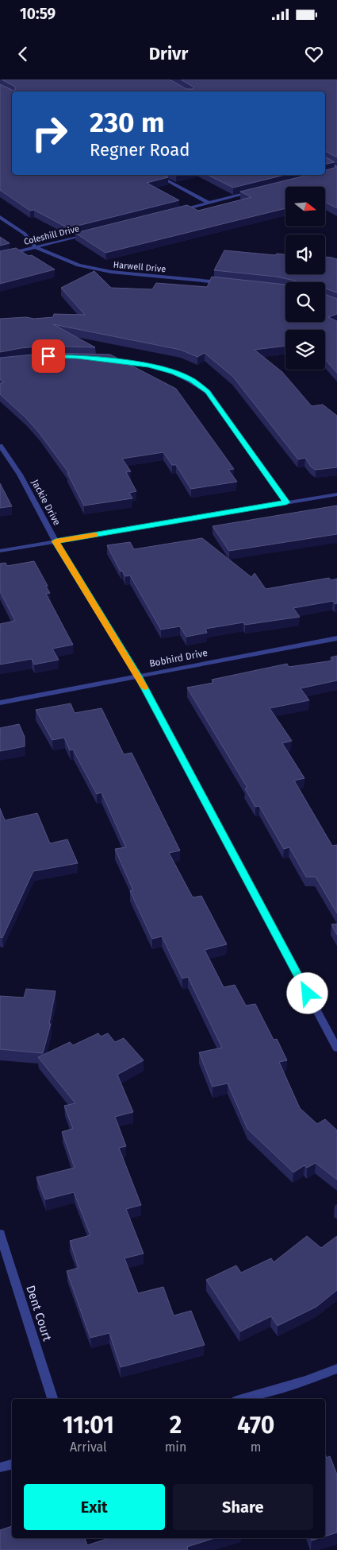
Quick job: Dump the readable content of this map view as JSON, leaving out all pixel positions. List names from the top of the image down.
{
  "streets": {
    "street": [
      "Coleshill Drive",
      "Harwell Drive",
      "Jackie Drive",
      "Bobhird Drive",
      "Dent Court"
    ]
  },
  "crossings": [
    ["Coleshill Drive", "Harwell Drive"],
    ["Jackie Drive", "Bobhird Drive"]
  ],
  "north": "right",
  "page": {
    "status": "10:59",
    "header": "Drivr",
    "turn": ["230 m", "Regner Road"],
    "eta": [
      "11:01",
      "Arrival",
      "2",
      "min",
      "470",
      "m"
    ],
    "buttons": ["Exit", "Share"]
  }
}
